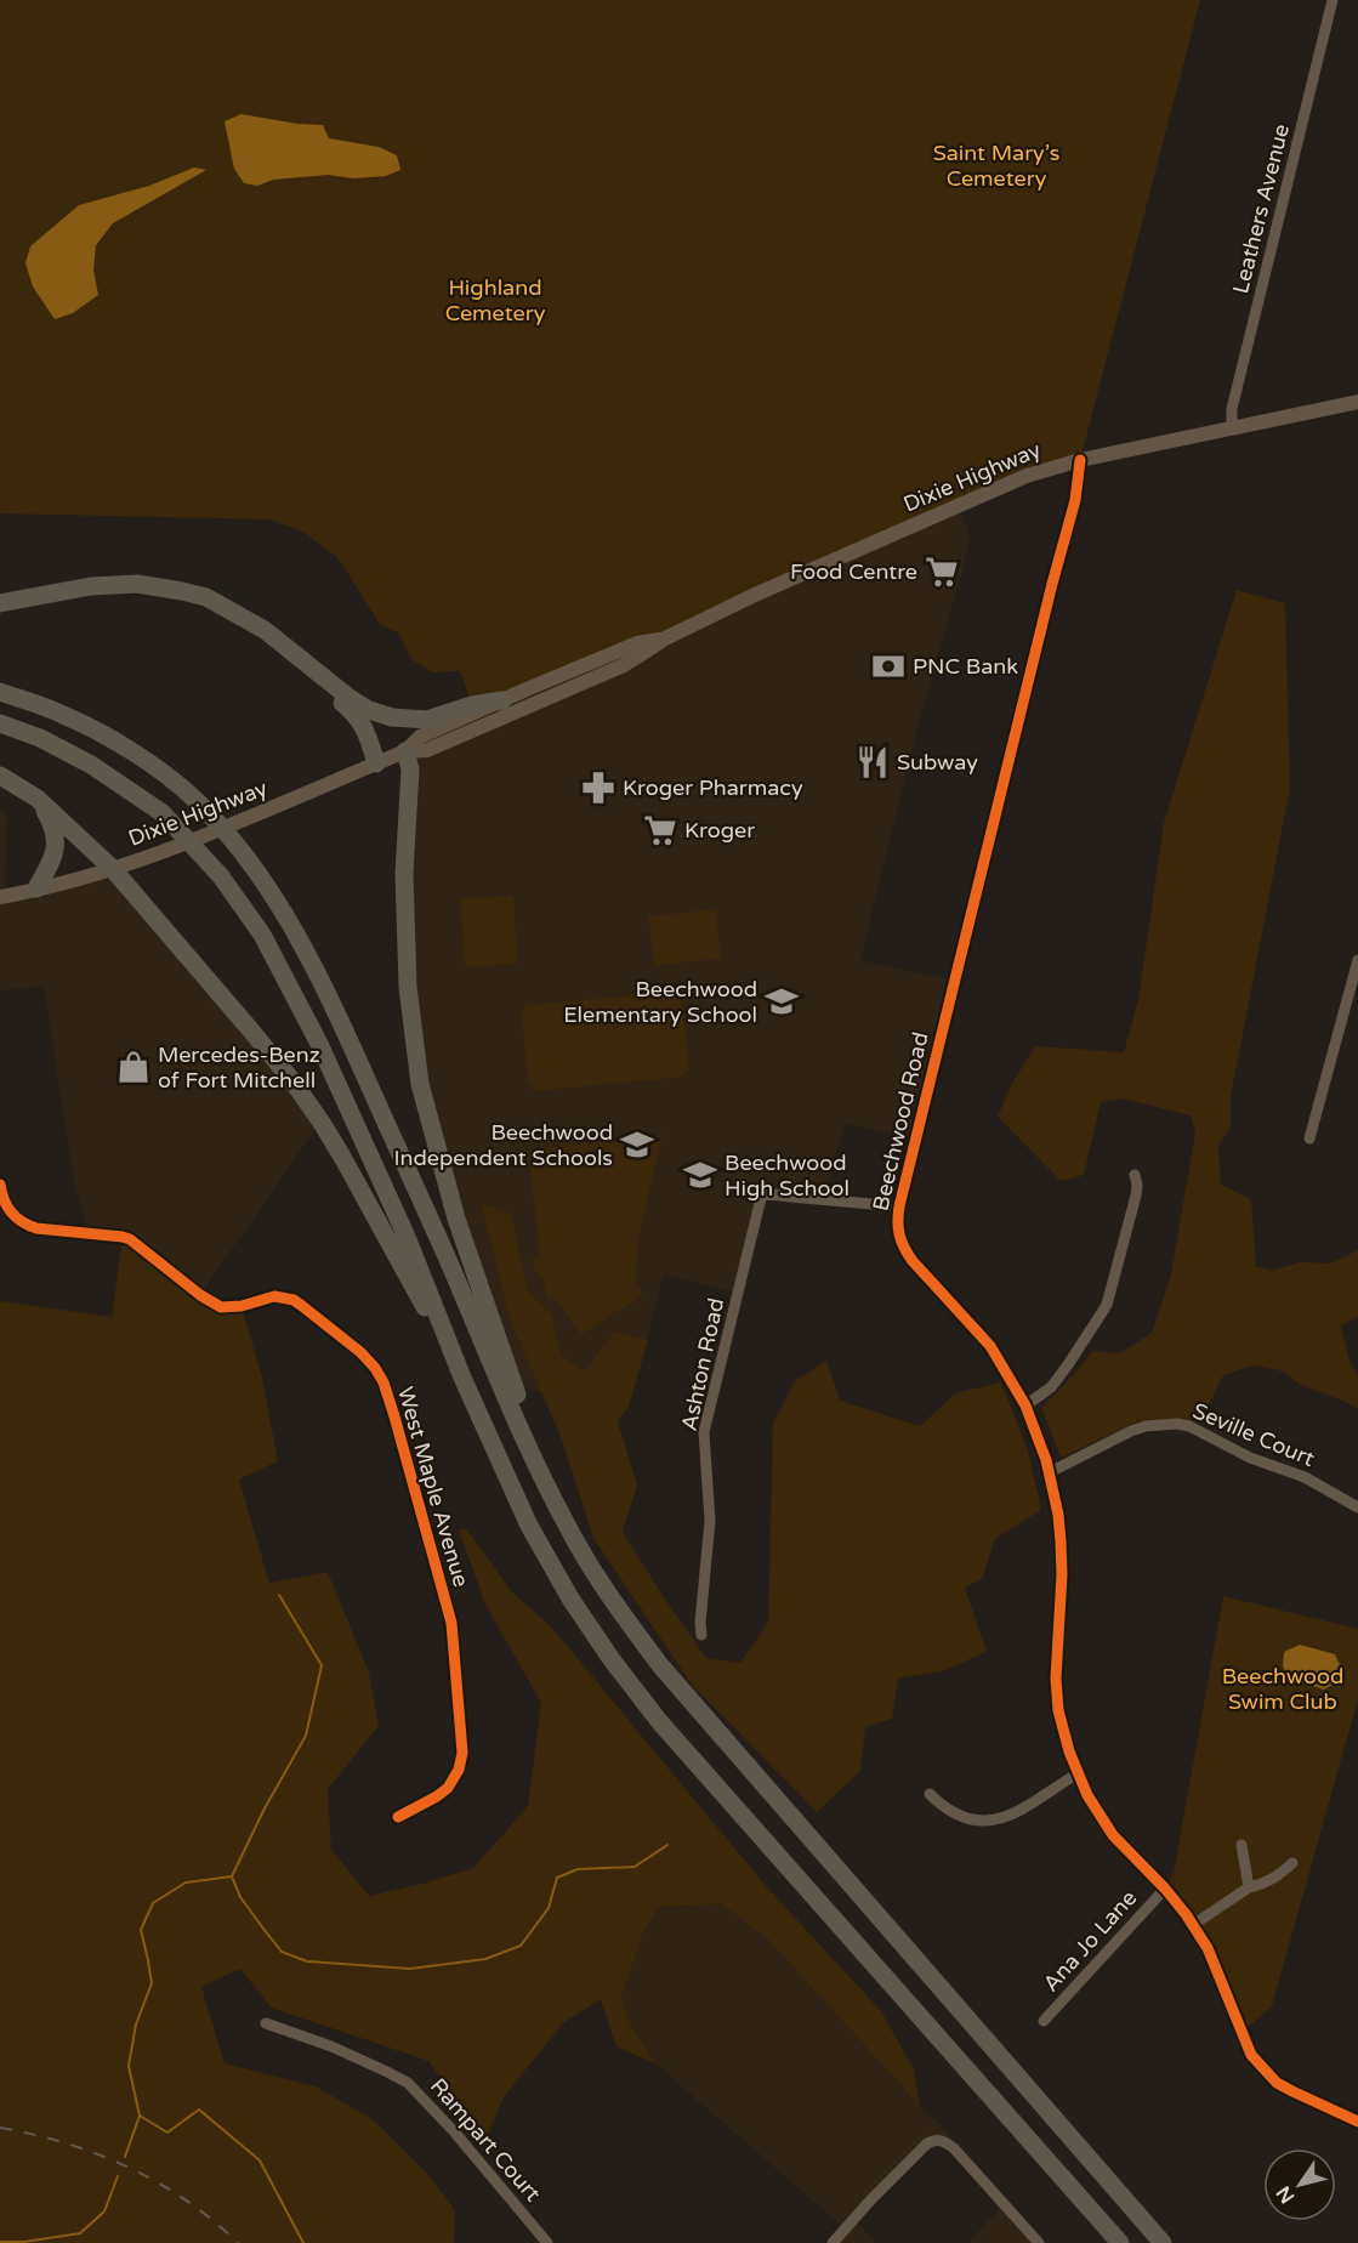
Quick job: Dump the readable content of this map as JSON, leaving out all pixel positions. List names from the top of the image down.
{
  "streets": {
    "main road": ["Dixie Highway"],
    "street": [
      "Leathers Avenue",
      "Beechwood Road",
      "Ashton Road",
      "Seville Court",
      "West Maple Avenue",
      "Ana Jo Lane",
      "Rampart Court"
    ]
  },
  "crossings": [
    ["Leathers Avenue", "Dixie Highway"],
    ["Dixie Highway", "Beechwood Road"],
    ["Beechwood Road", "Ashton Road"],
    ["Beechwood Road", "Seville Court"],
    ["Beechwood Road", "Ana Jo Lane"]
  ],
  "parks": ["Saint Mary’s Cemetery", "Highland Cemetery", "Beechwood Swim Club"],
  "places": {
    "supermarket": ["Food Centre", "Kroger"],
    "bank": ["PNC Bank"],
    "restaurant": ["Subway"],
    "pharmacy": ["Kroger Pharmacy"],
    "school or university": ["Beechwood Elementary School", "Beechwood Independent Schools", "Beechwood High School"],
    "shop": ["Mercedes-Benz of Fort Mitchell"]
  },
  "north": "bottom left"
}
